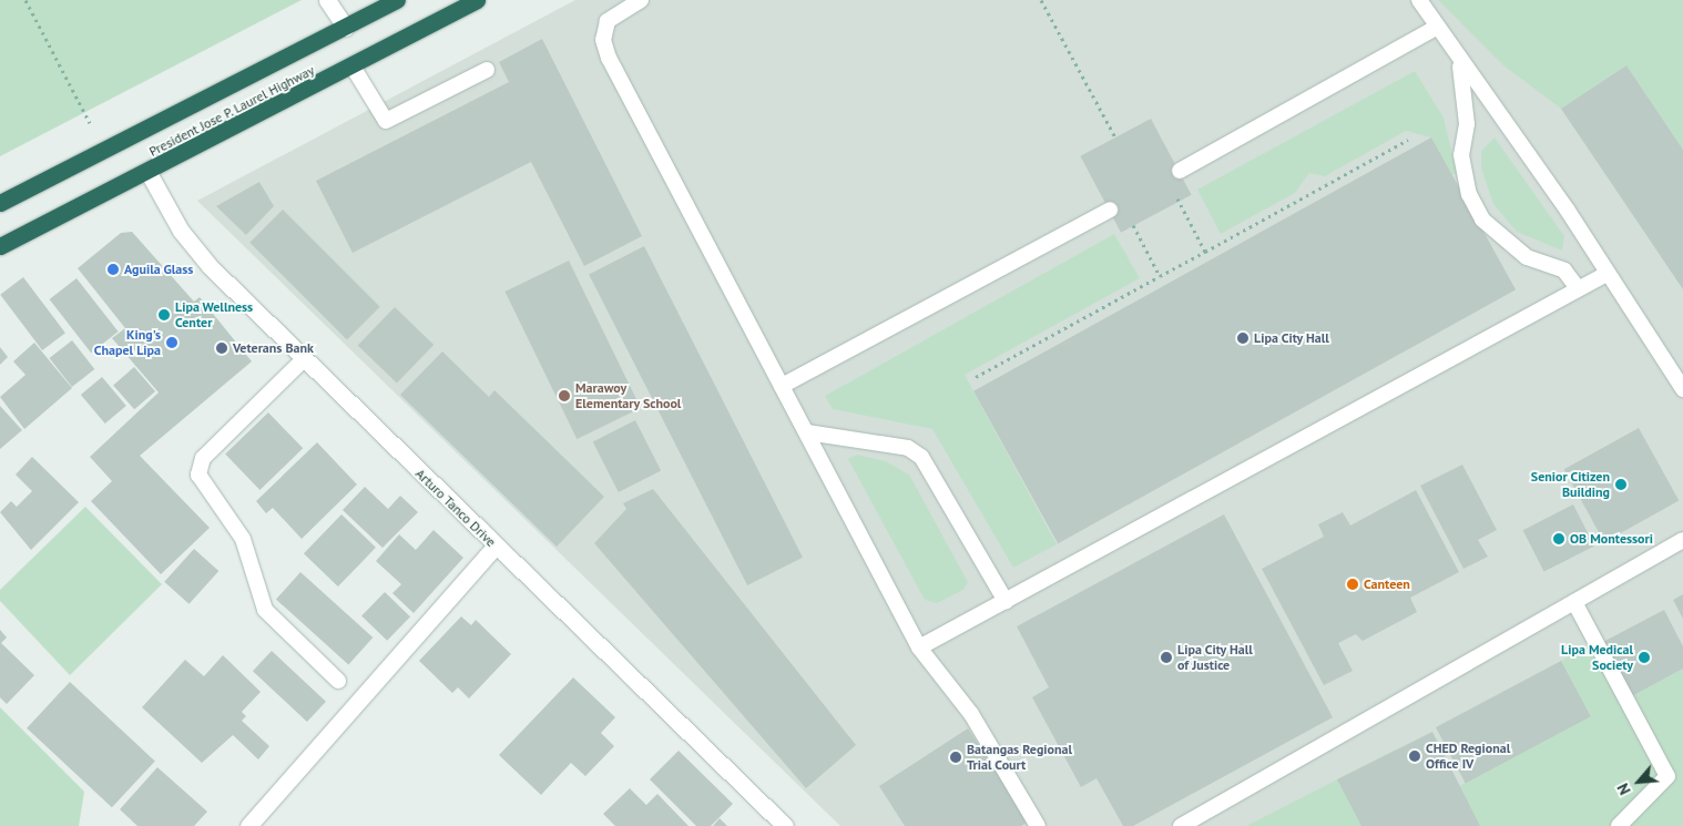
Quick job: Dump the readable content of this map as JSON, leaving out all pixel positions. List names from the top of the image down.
{
  "streets": {
    "highway": ["President Jose P. Laurel Highway"],
    "street": ["Arturo Tanco Drive"]
  },
  "crossings": [
    ["President Jose P. Laurel Highway", "Arturo Tanco Drive"]
  ],
  "places": [
    "Aguila Glass",
    "Lipa Wellness Center",
    "Lipa City Hall",
    "King's Chapel Lipa",
    "Veterans Bank",
    "Marawoy Elementary School",
    "Senior Citizen Building",
    "OB Montessori",
    "Canteen",
    "Lipa City Hall of Justice",
    "Lipa Medical Society",
    "CHED Regional Office IV",
    "Batangas Regional Trial Court"
  ],
  "north": "bottom left"
}
